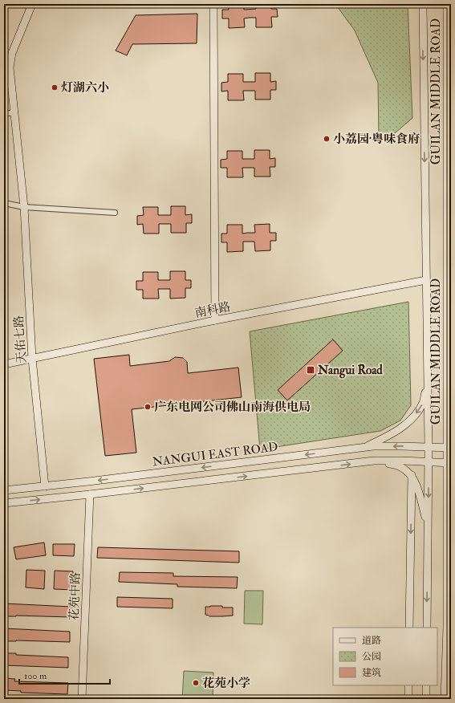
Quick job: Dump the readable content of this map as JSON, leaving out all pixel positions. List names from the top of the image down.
{
  "streets": {
    "main road": [
      "GUILAN MIDDLE ROAD",
      "南科路",
      "天佑七路",
      "NANGUI EAST ROAD",
      "花苑中路"
    ]
  },
  "crossings": [
    ["GUILAN MIDDLE ROAD", "南科路"],
    ["GUILAN MIDDLE ROAD", "NANGUI EAST ROAD"],
    ["南科路", "天佑七路"],
    ["天佑七路", "NANGUI EAST ROAD"],
    ["NANGUI EAST ROAD", "花苑中路"]
  ],
  "places": {
    "other": [
      "灯湖六小",
      "小荔园·粤味食府",
      "广东电网公司佛山南海供电局",
      "花苑小学"
    ],
    "transit": ["Nangui Road"]
  },
  "legend": ["道路", "公园", "建筑"],
  "scale_bar": "100 m"
}
